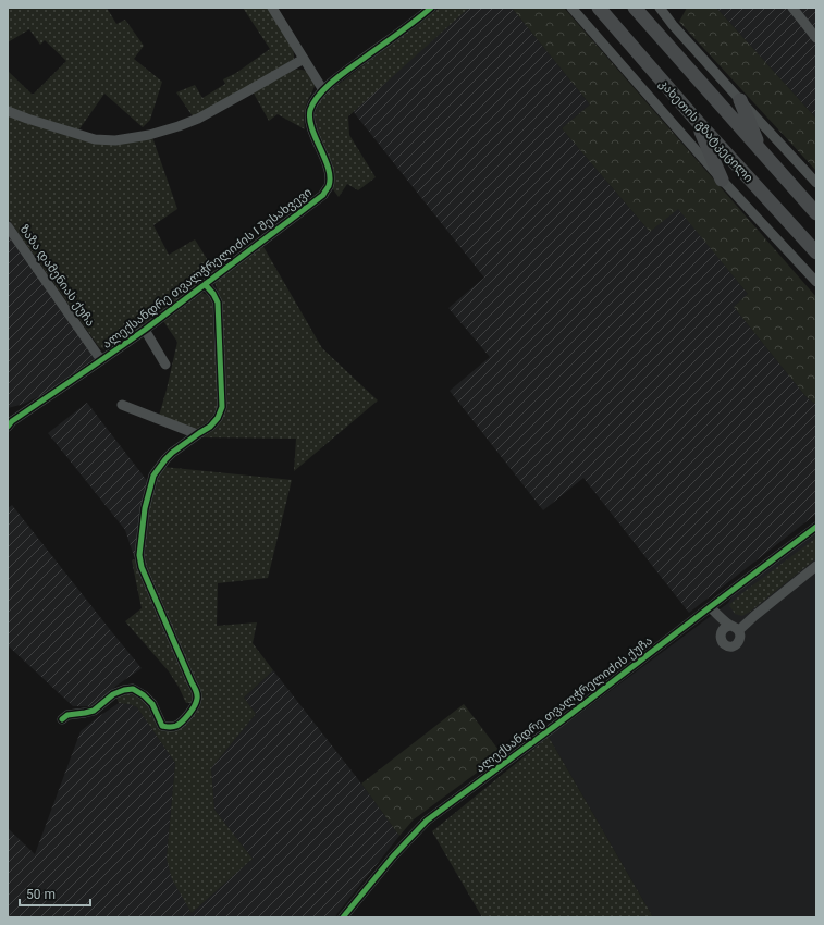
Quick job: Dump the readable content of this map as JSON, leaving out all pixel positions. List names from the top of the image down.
{
  "streets": {
    "highway": ["კახეთის გზატკეცილი"],
    "street": ["ალექსანდრე თვალჭრელიძის I შესახვევი", "ზაზა დამენიას ქუჩა", "ალექსანდრე თვალჭრელიძის ქუჩა"]
  },
  "crossings": [
    ["ალექსანდრე თვალჭრელიძის I შესახვევი", "ზაზა დამენიას ქუჩა"]
  ],
  "scale_bar": "50 m"
}
